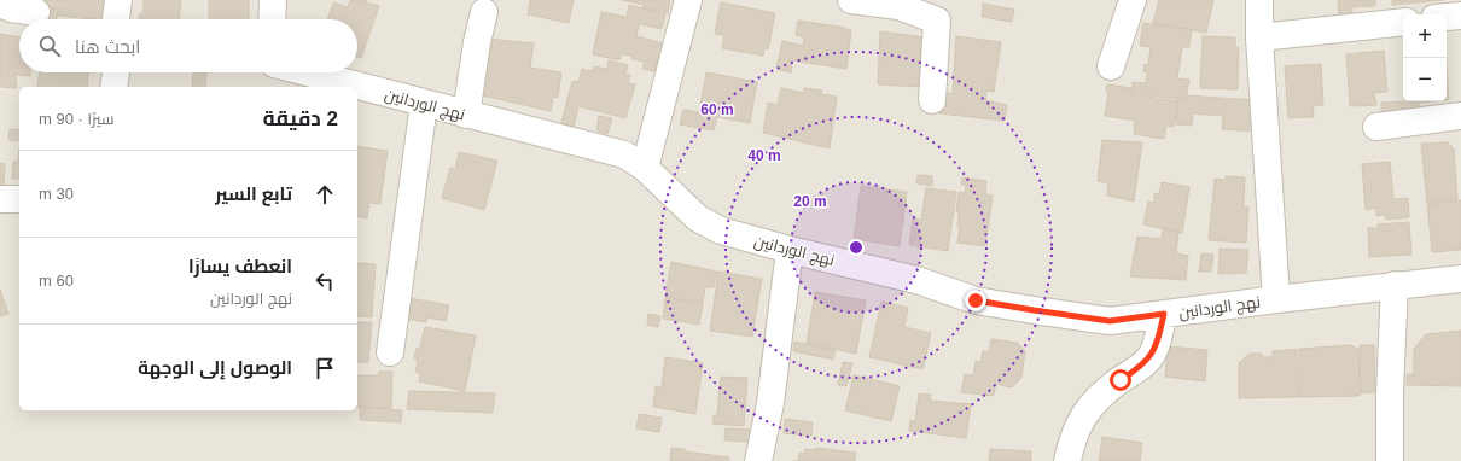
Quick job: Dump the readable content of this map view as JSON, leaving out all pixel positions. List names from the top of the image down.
{
  "streets": {
    "street": ["نهج الوردانين"]
  },
  "page": {
    "map_buttons": ["+", "−"],
    "search": "ابحث هنا",
    "heading": ["2 دقيقة", "سيرًا · 90 m"],
    "list": [
      ["تابع السير", "30 m"],
      ["انعطف يسارًا", "نهج الوردانين", "60 m"],
      "الوصول إلى الوجهة"
    ]
  },
  "rings": ["60 m", "40 m", "20 m"]
}
